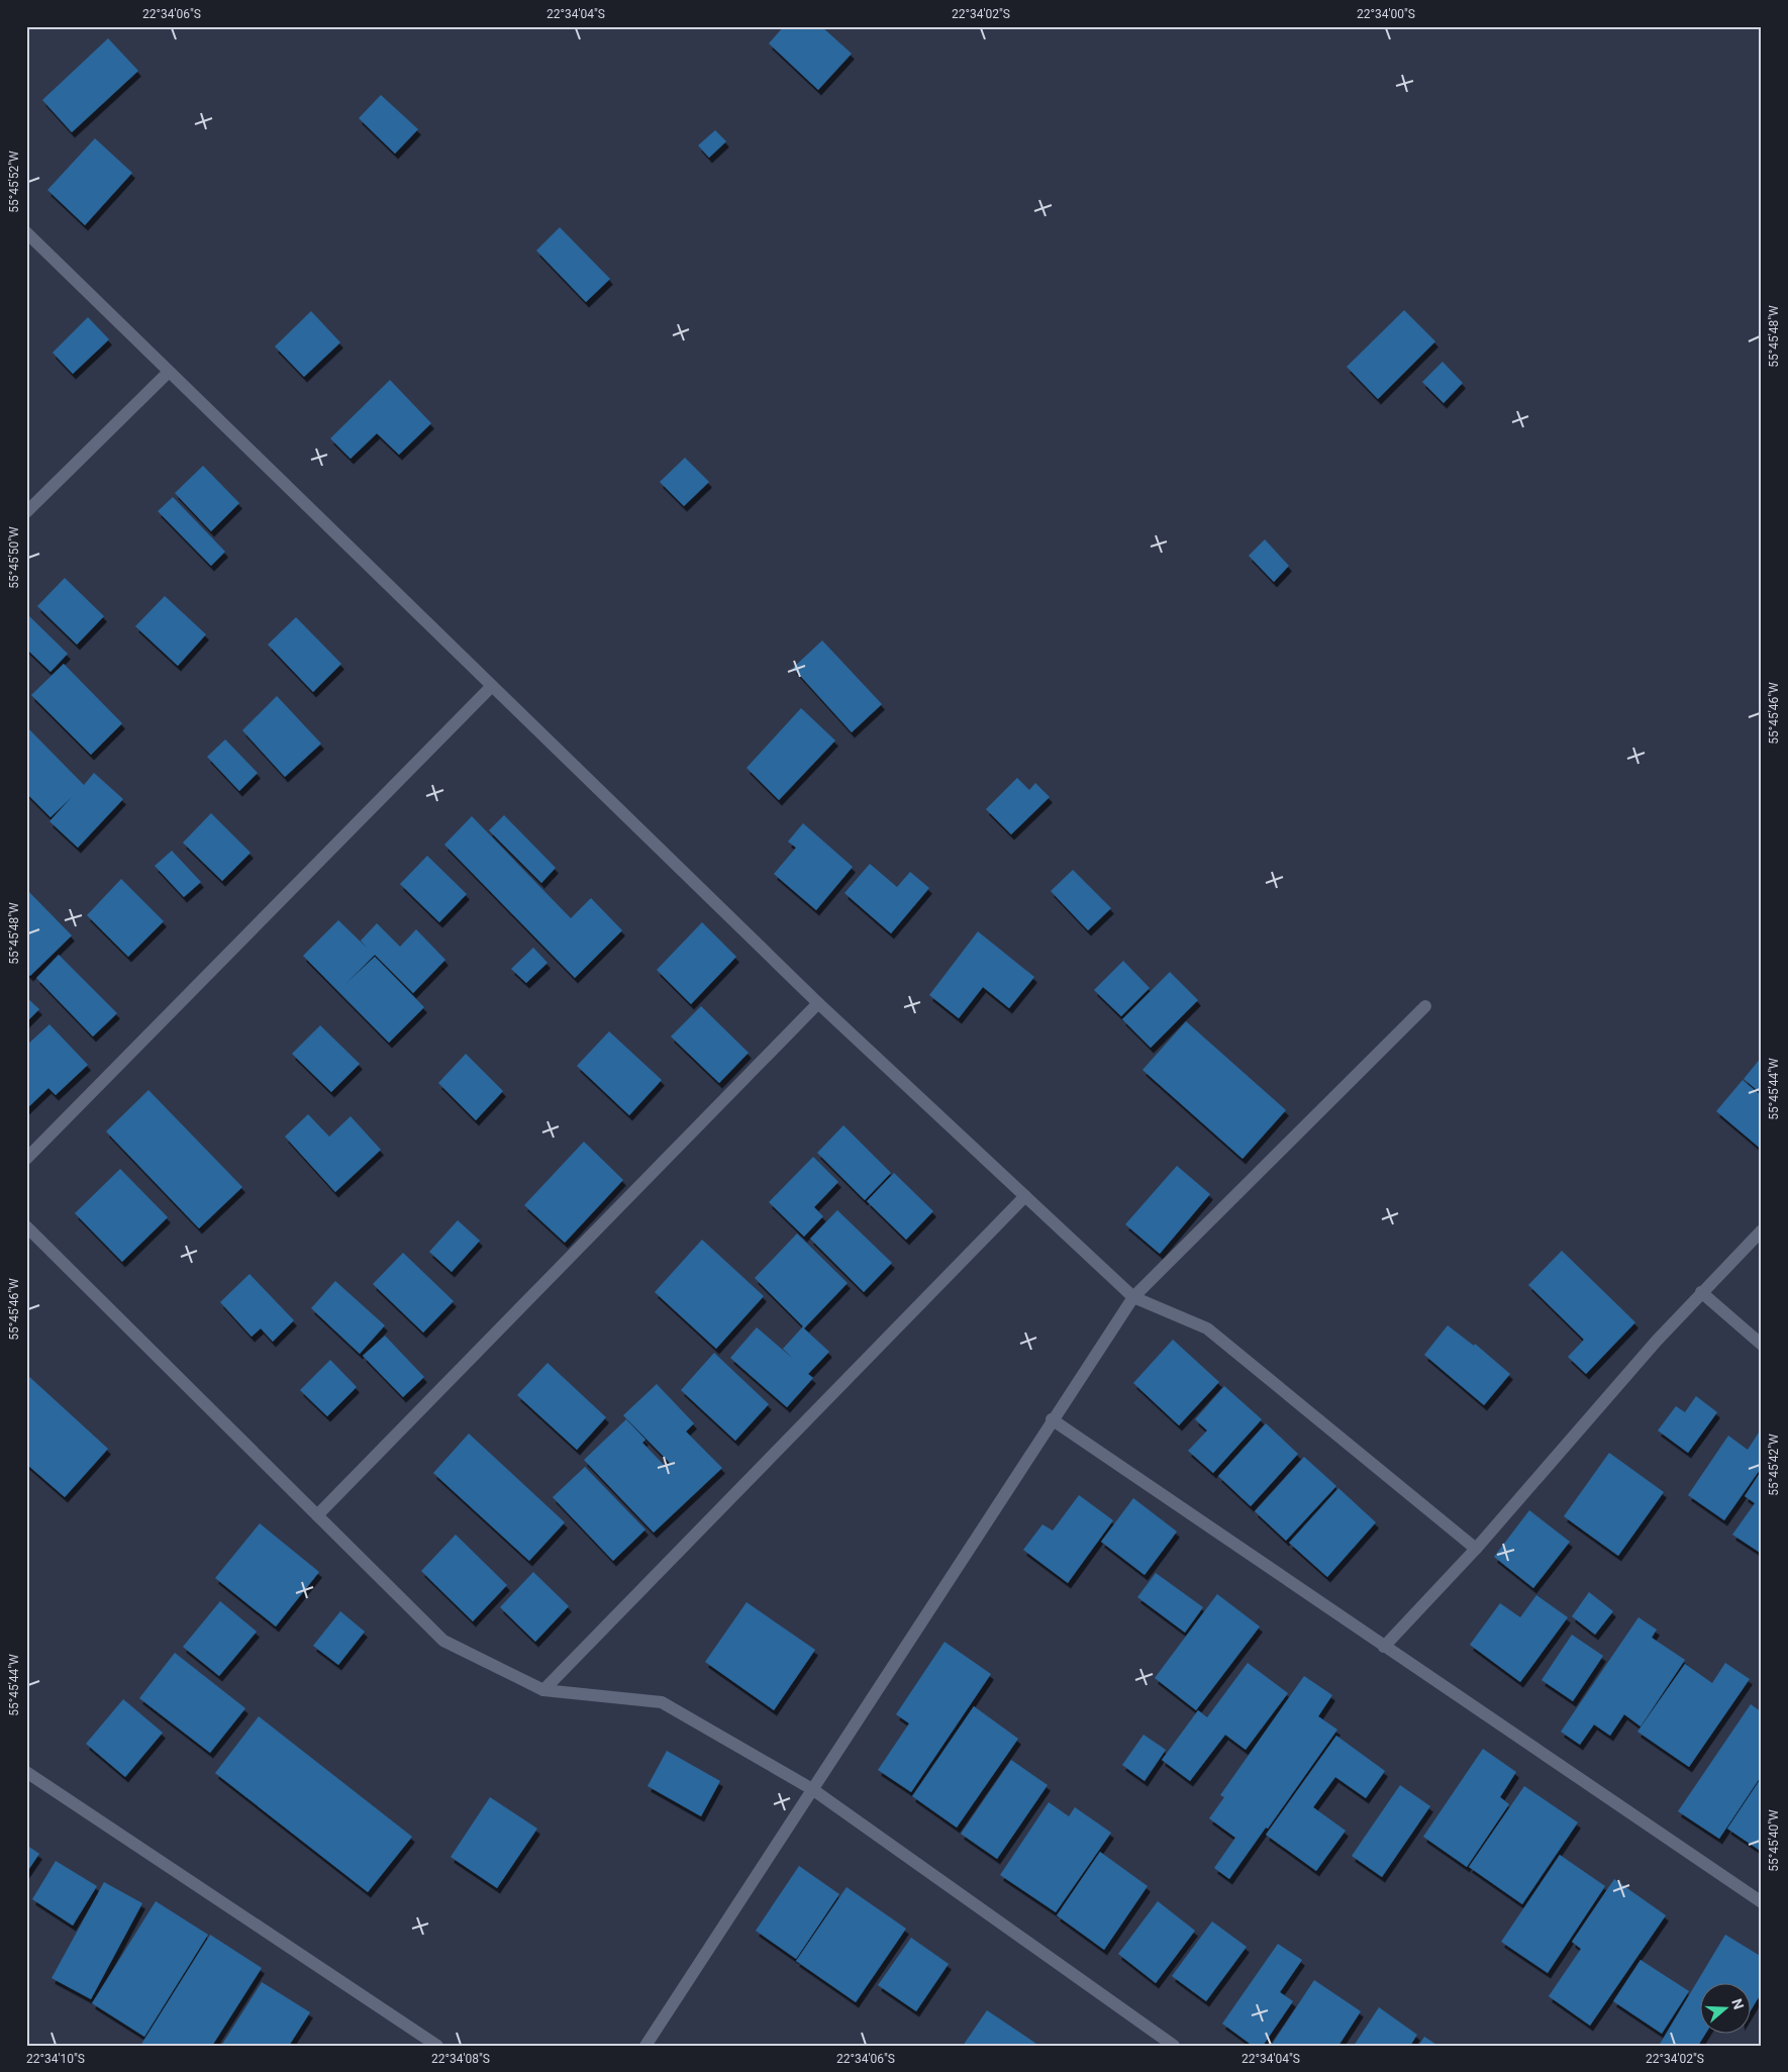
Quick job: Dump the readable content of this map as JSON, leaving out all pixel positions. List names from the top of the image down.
{
  "north": "right",
  "coordinates": [
    "22°34'06\"S",
    "22°34'04\"S",
    "22°34'02\"S",
    "22°34'00\"S",
    "55°45'52\"W",
    "55°45'48\"W",
    "55°45'50\"W",
    "55°45'46\"W",
    "55°45'44\"W",
    "55°45'42\"W",
    "55°45'40\"W",
    "22°34'10\"S",
    "22°34'08\"S"
  ]
}
